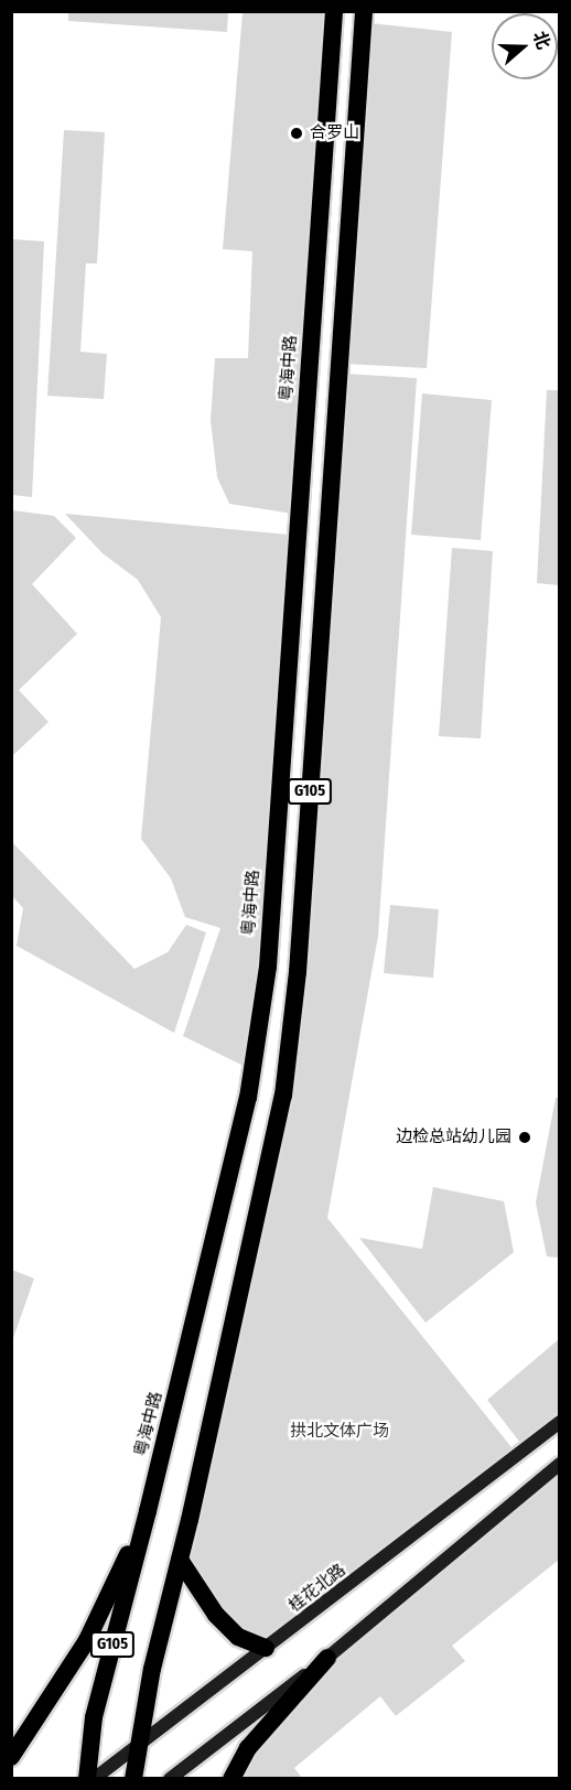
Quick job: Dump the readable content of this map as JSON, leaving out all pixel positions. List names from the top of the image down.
{
  "streets": {
    "highway": ["粤海中路", "G105"],
    "main road": ["桂花北路"]
  },
  "crossings": [
    ["G105", "桂花北路"]
  ],
  "parks": ["拱北文体广场"],
  "places": ["合罗山", "边检总站幼儿园"],
  "north": "right"
}
